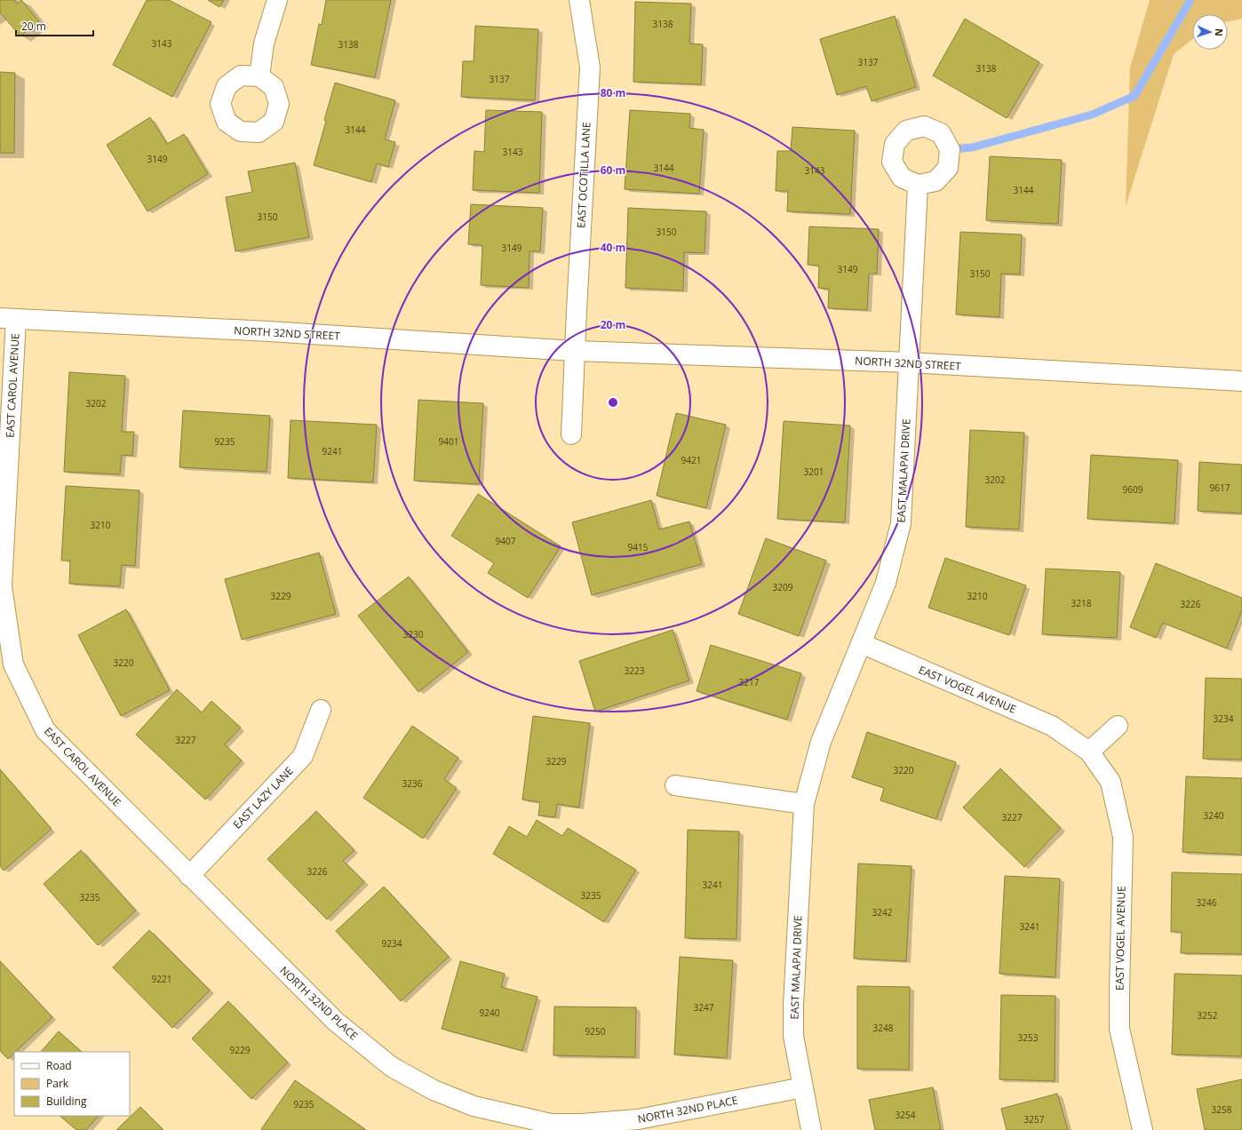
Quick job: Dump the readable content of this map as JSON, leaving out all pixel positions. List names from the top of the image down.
{
  "streets": {
    "street": [
      "EAST OCOTILLA LANE",
      "NORTH 32ND STREET",
      "EAST CAROL AVENUE",
      "EAST MALAPAI DRIVE",
      "EAST VOGEL AVENUE",
      "EAST LAZY LANE",
      "NORTH 32ND PLACE"
    ]
  },
  "crossings": [
    ["EAST OCOTILLA LANE", "NORTH 32ND STREET"],
    ["NORTH 32ND STREET", "EAST CAROL AVENUE"],
    ["NORTH 32ND STREET", "EAST MALAPAI DRIVE"],
    ["EAST CAROL AVENUE", "EAST LAZY LANE"],
    ["EAST CAROL AVENUE", "NORTH 32ND PLACE"],
    ["EAST MALAPAI DRIVE", "EAST VOGEL AVENUE"],
    ["EAST MALAPAI DRIVE", "NORTH 32ND PLACE"],
    ["EAST LAZY LANE", "NORTH 32ND PLACE"]
  ],
  "house_numbers": [
    "3138",
    "3143",
    "3138",
    "3137",
    "3138",
    "3137",
    "3144",
    "3143",
    "3149",
    "3144",
    "3143",
    "3144",
    "3150",
    "3150",
    "3149",
    "3149",
    "3150",
    "3202",
    "9235",
    "9401",
    "9241",
    "9421",
    "3201",
    "3202",
    "9617",
    "9609",
    "3210",
    "9407",
    "9415",
    "3209",
    "3229",
    "3210",
    "3218",
    "3226",
    "3230",
    "3220",
    "3223",
    "3217",
    "3234",
    "3227",
    "3229",
    "3220",
    "3236",
    "3240",
    "3227",
    "3226",
    "3241",
    "3235",
    "3235",
    "3246",
    "3242",
    "3241",
    "9234",
    "9221",
    "3247",
    "9240",
    "3252",
    "3248",
    "9250",
    "3253",
    "9229",
    "9235",
    "3258",
    "3254",
    "3257"
  ],
  "legend": ["Road", "Park", "Building"],
  "scale_bar": "20 m",
  "north": "right",
  "rings": [
    "80 m",
    "60 m",
    "40 m",
    "20 m"
  ]
}
